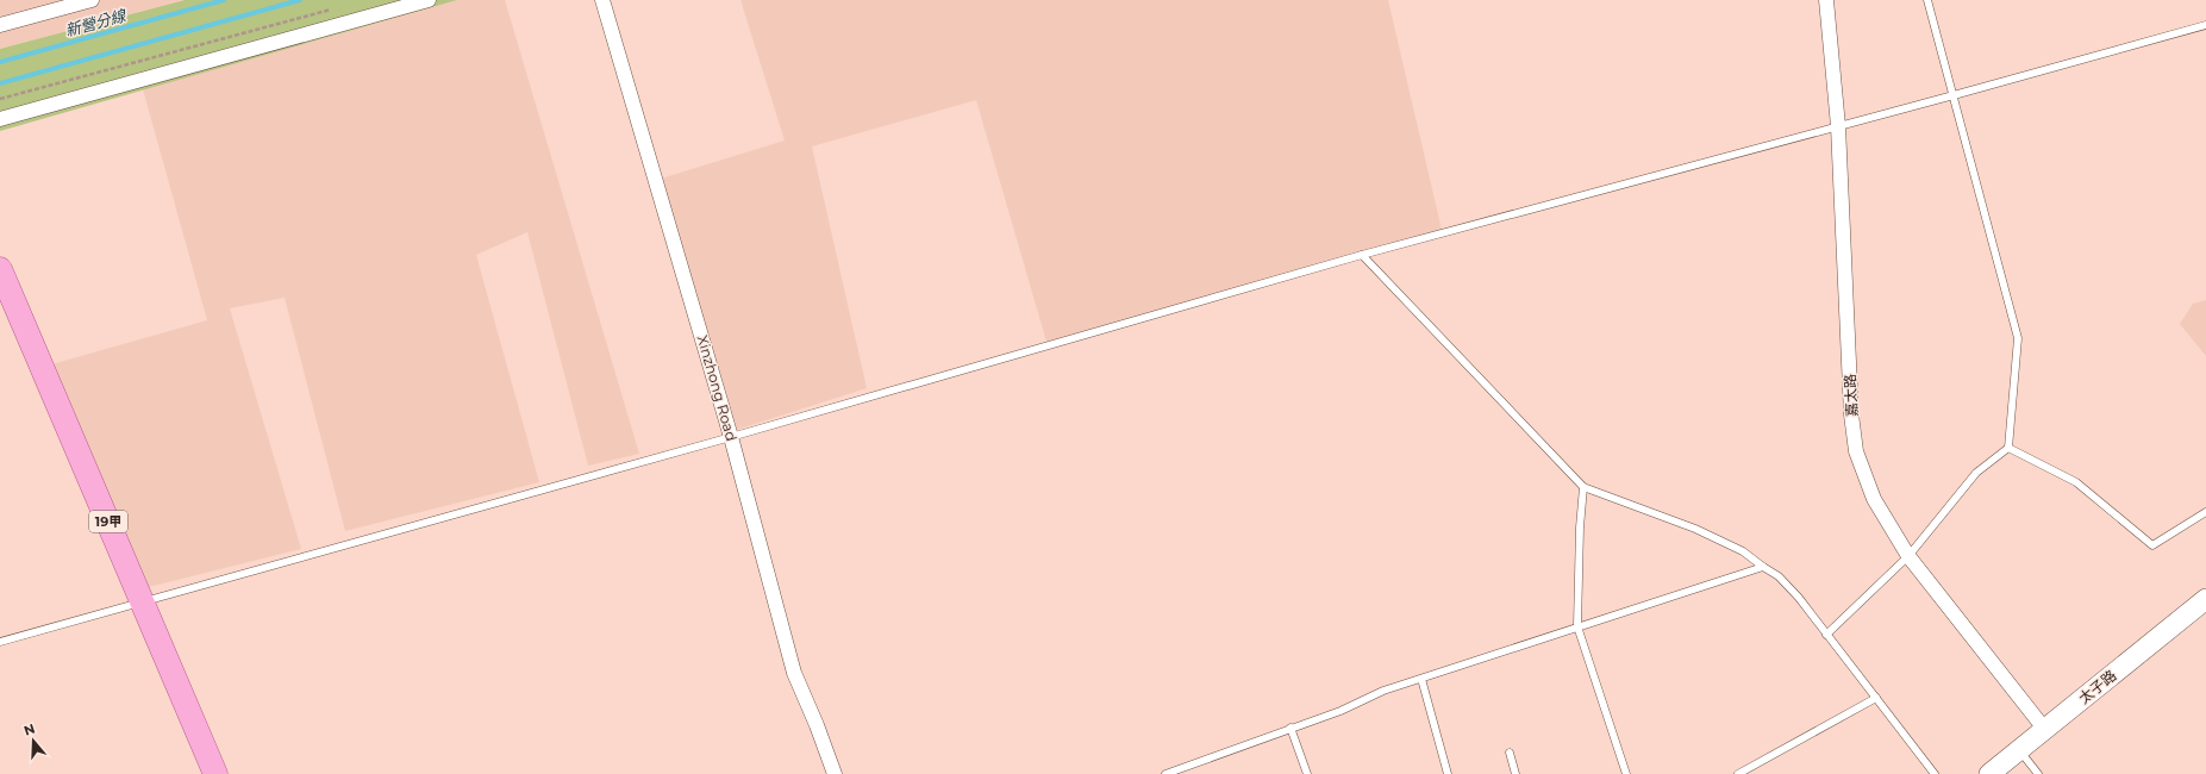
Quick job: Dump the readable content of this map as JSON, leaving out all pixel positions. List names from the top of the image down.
{
  "streets": {
    "main road": ["19甲"],
    "street": ["Xinzhong Road", "嘉太路", "太子路"]
  },
  "crossings": [
    ["嘉太路", "太子路"]
  ],
  "water": ["新營分線"],
  "north": "top"
}
